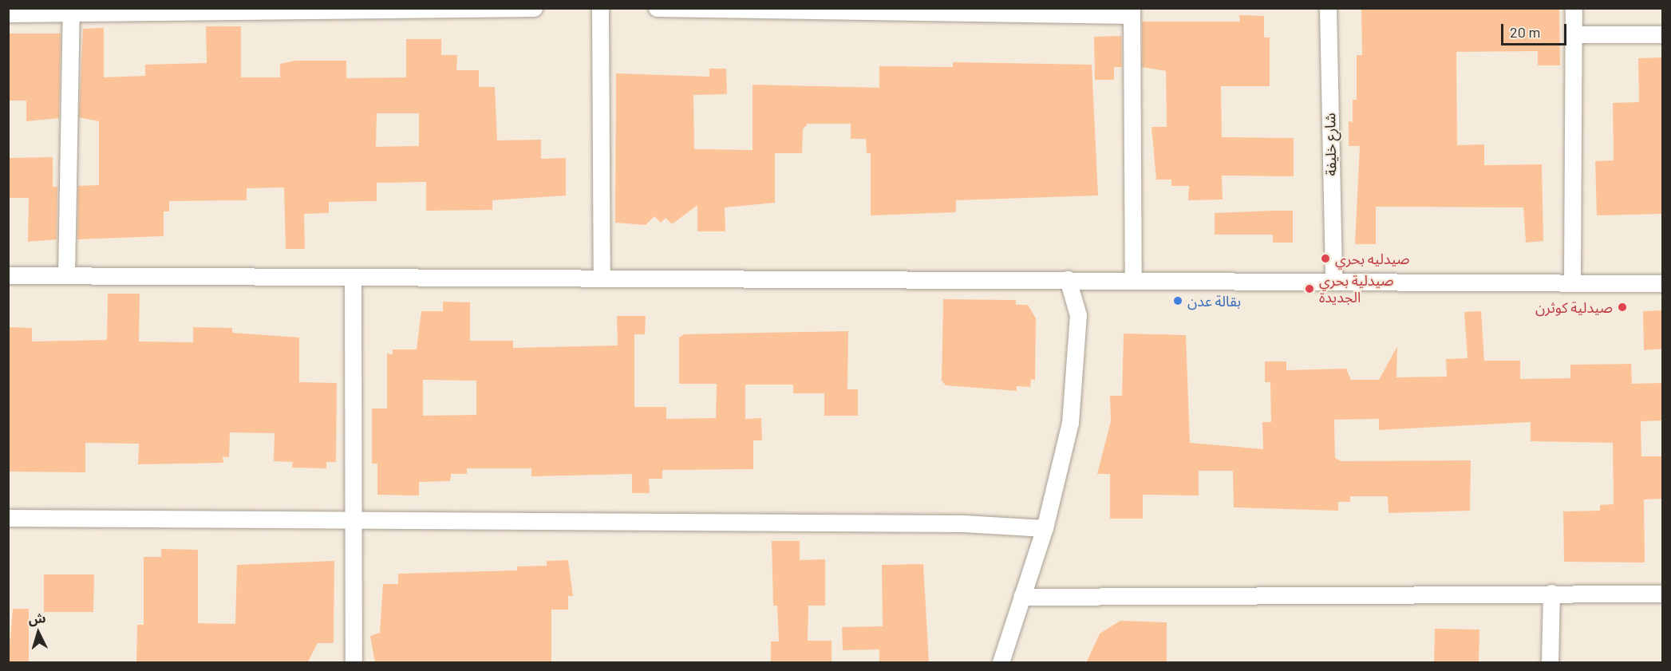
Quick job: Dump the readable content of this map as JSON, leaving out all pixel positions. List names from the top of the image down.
{
  "streets": {
    "street": ["شارع خليفة"]
  },
  "places": [
    "صيدليه بحري",
    "صيدلية بحري الجديدة",
    "بقالة عدن",
    "صيدلية كوثرن"
  ],
  "scale_bar": "20 m",
  "north": "top"
}
